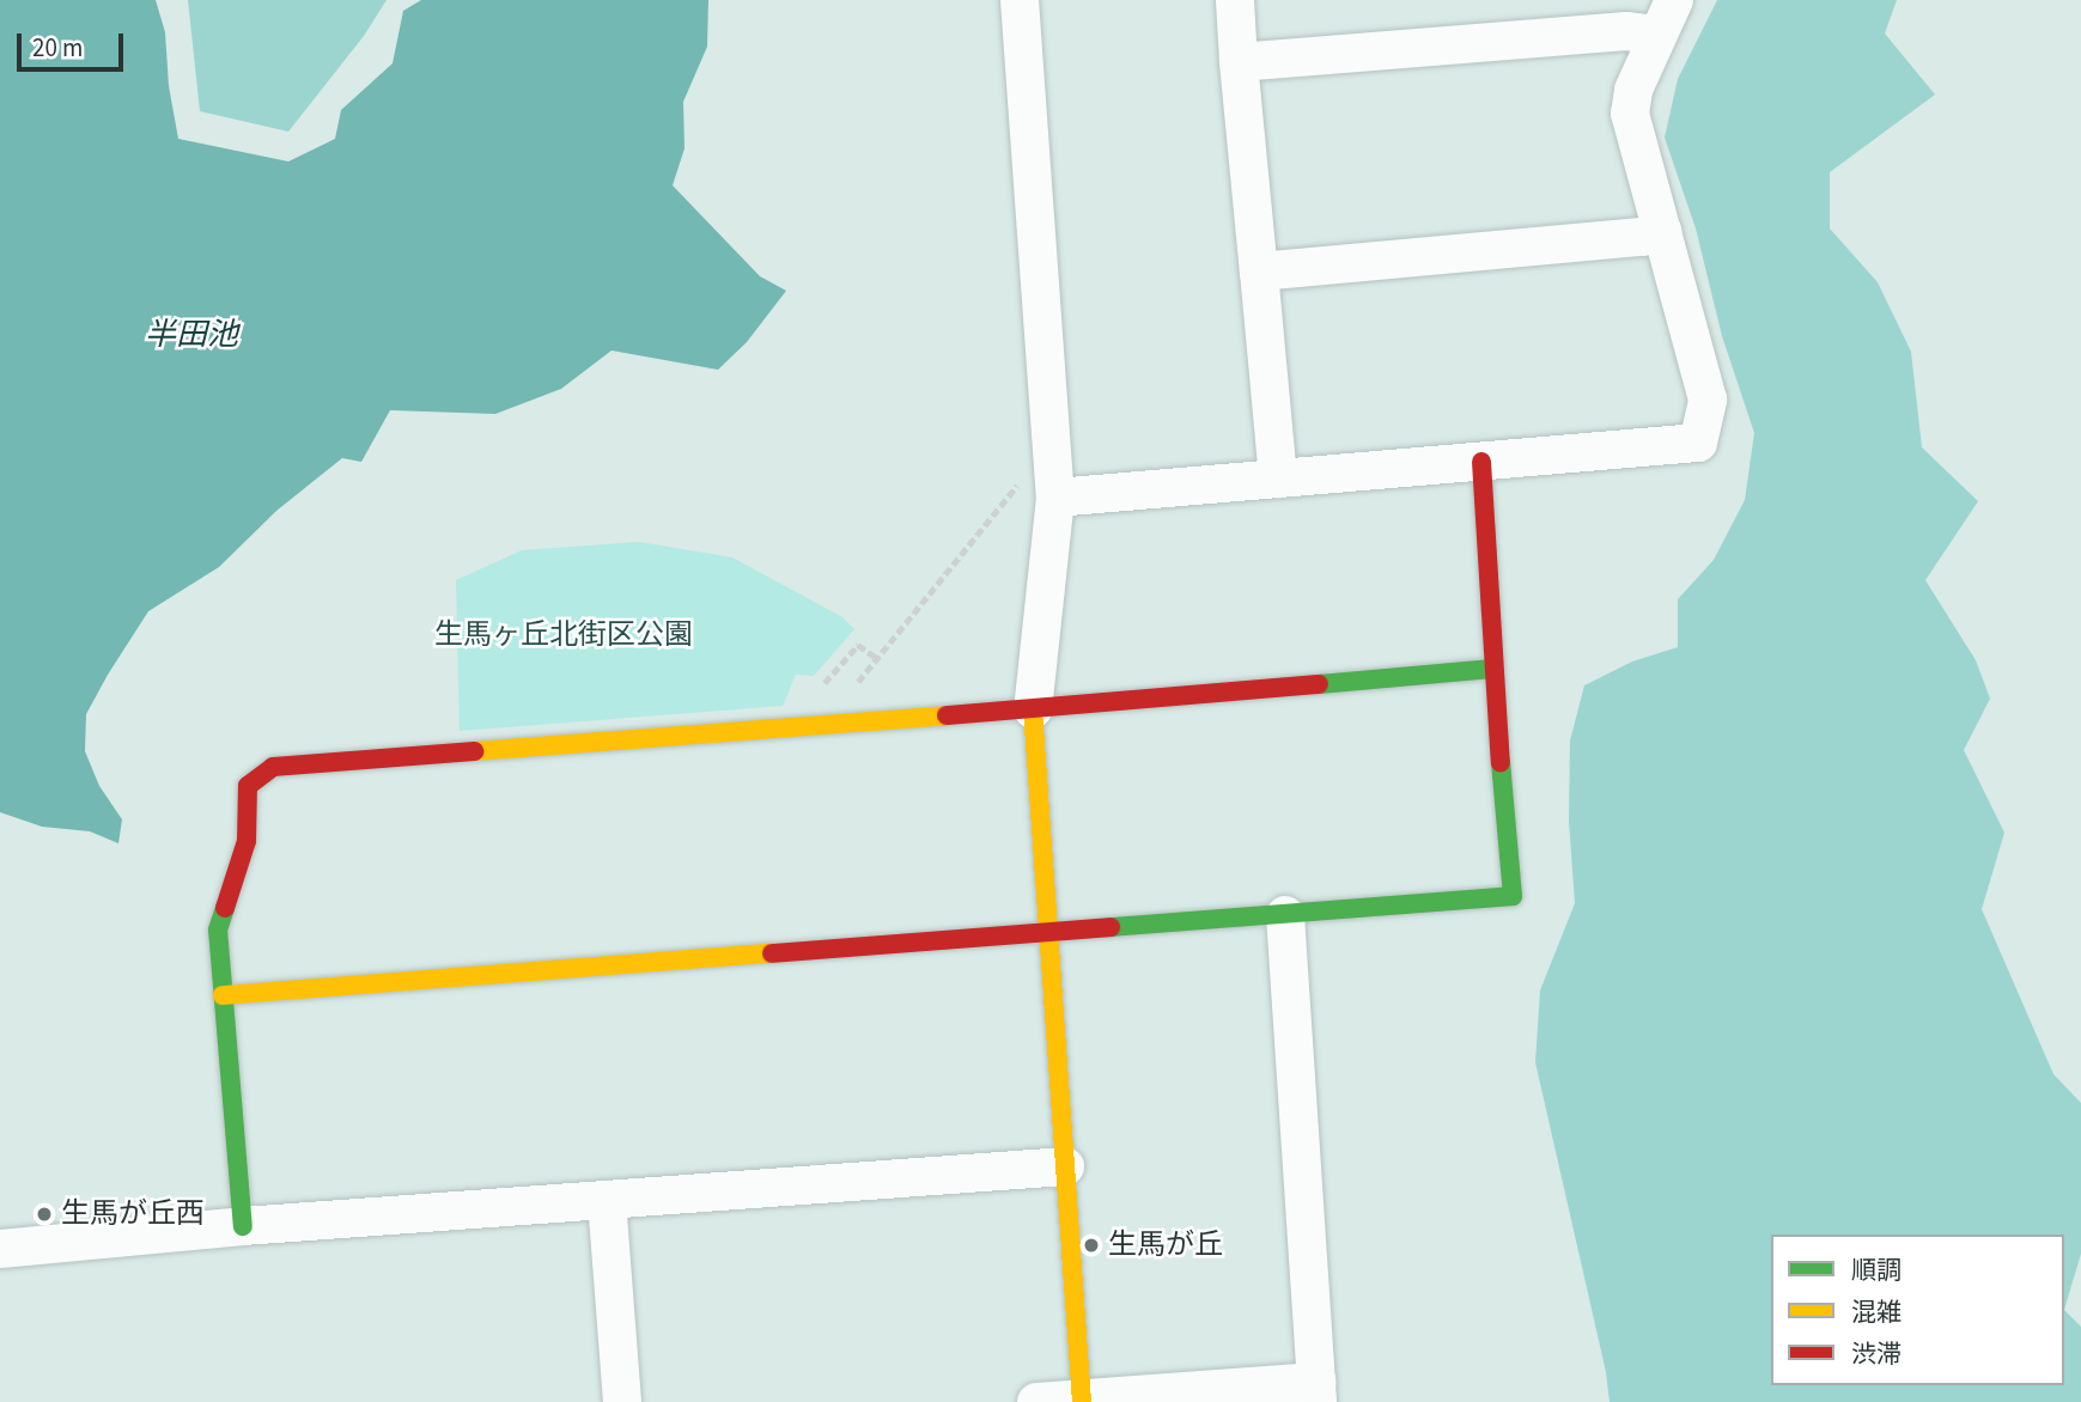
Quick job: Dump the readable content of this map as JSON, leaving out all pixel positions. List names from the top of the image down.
{
  "water": ["半田池"],
  "parks": ["生馬ヶ丘北街区公園"],
  "places": ["生馬が丘西", "生馬が丘"],
  "legend": ["順調", "混雑", "渋滞"],
  "scale_bar": "20 m"
}
